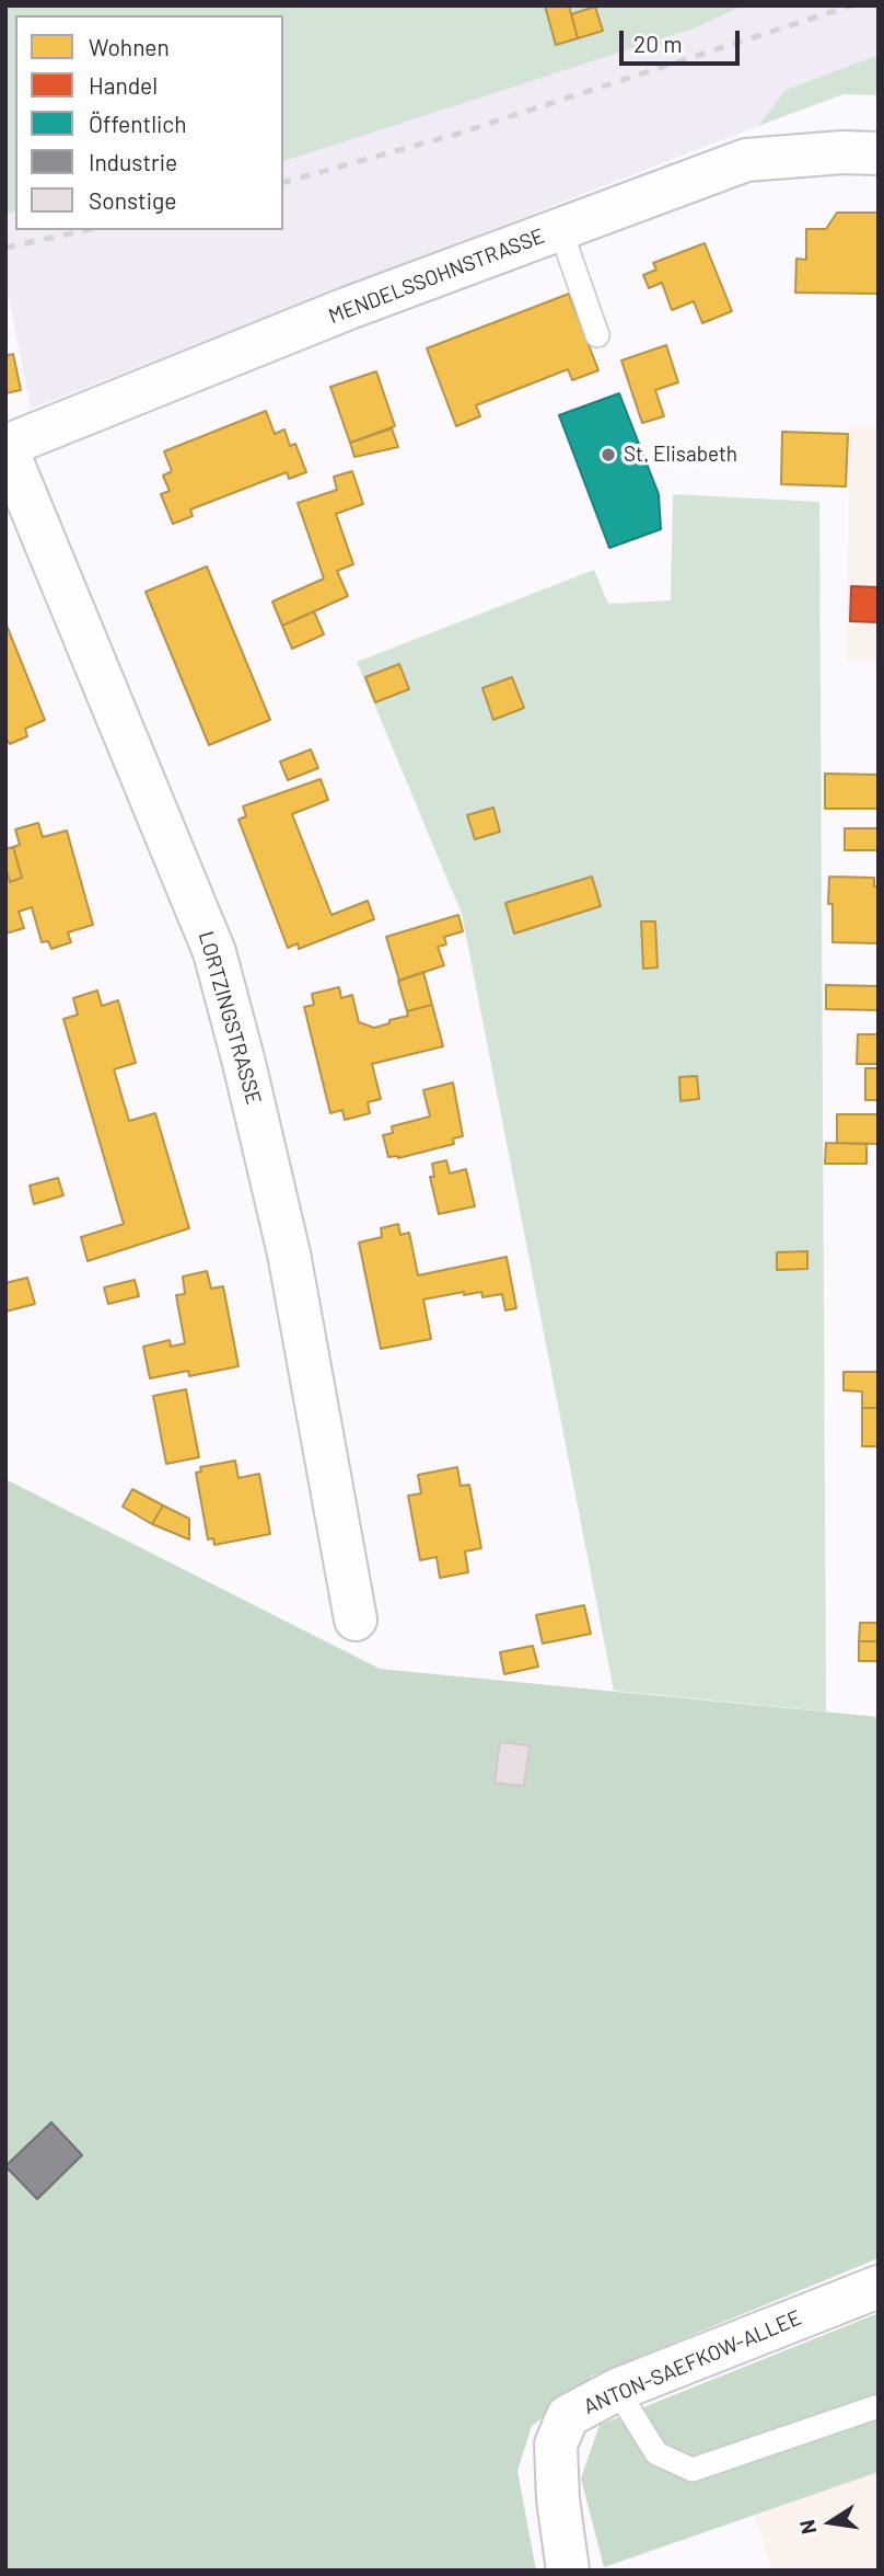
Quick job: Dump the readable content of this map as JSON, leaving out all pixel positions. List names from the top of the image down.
{
  "streets": {
    "street": ["MENDELSSOHNSTRASSE", "LORTZINGSTRASSE", "ANTON-SAEFKOW-ALLEE"]
  },
  "crossings": [
    ["MENDELSSOHNSTRASSE", "LORTZINGSTRASSE"]
  ],
  "places": ["St. Elisabeth"],
  "legend": [
    "Wohnen",
    "Handel",
    "Öffentlich",
    "Industrie",
    "Sonstige"
  ],
  "scale_bar": "20 m",
  "north": "left"
}
